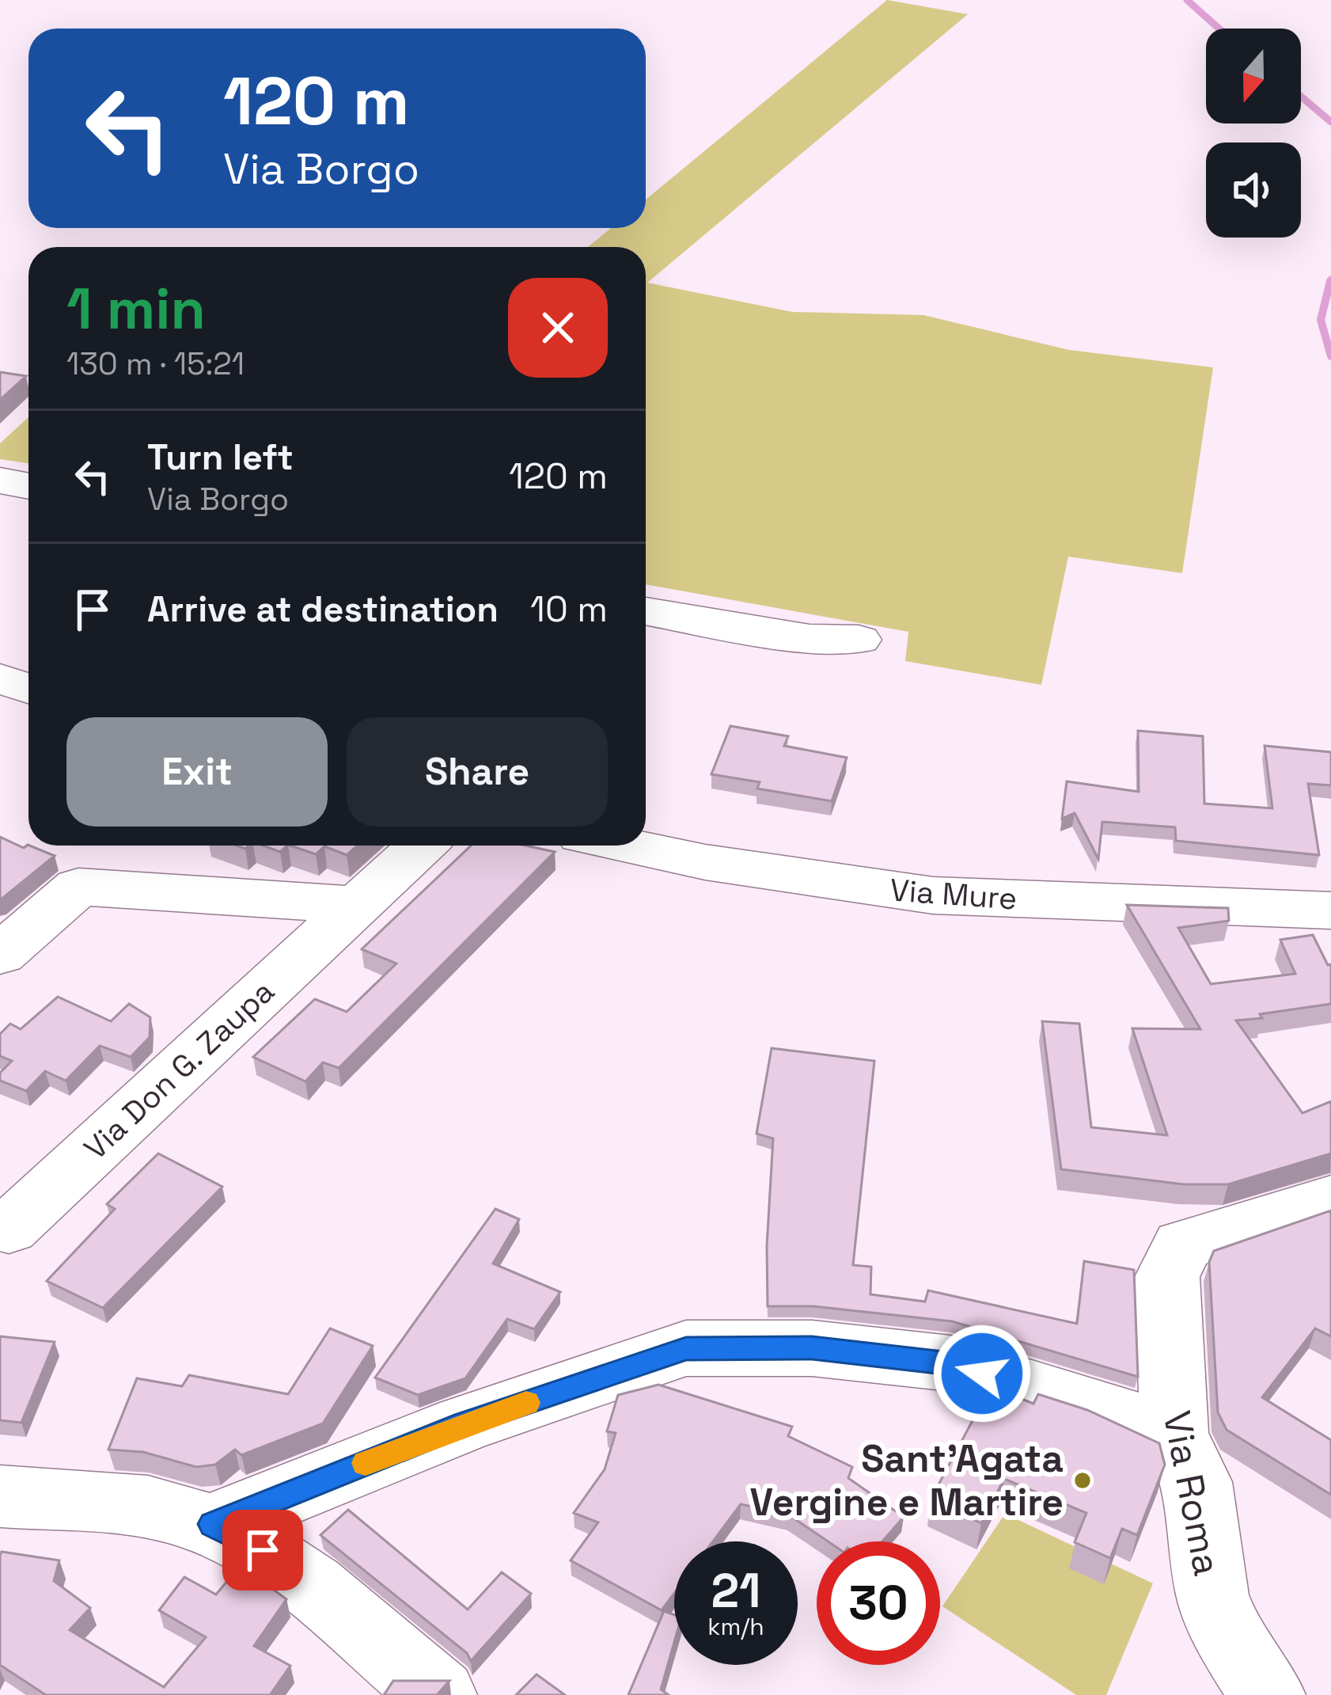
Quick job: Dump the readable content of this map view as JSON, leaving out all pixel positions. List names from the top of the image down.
{
  "streets": {
    "street": ["Via Mure", "Via Don G. Zaupa", "Via Roma"]
  },
  "places": ["Sant'Agata Vergine e Martire"],
  "north": "bottom",
  "page": {
    "turn": ["120 m", "Via Borgo"],
    "heading": ["1 min", "130 m · 15:21"],
    "list": [
      {
        "name": "Turn left",
        "note": "Via Borgo",
        "value": "120 m"
      },
      {
        "name": "Arrive at destination",
        "value": "10 m"
      }
    ],
    "buttons": ["Exit", "Share"],
    "speed": "21 km/h",
    "limit": "30"
  }
}
